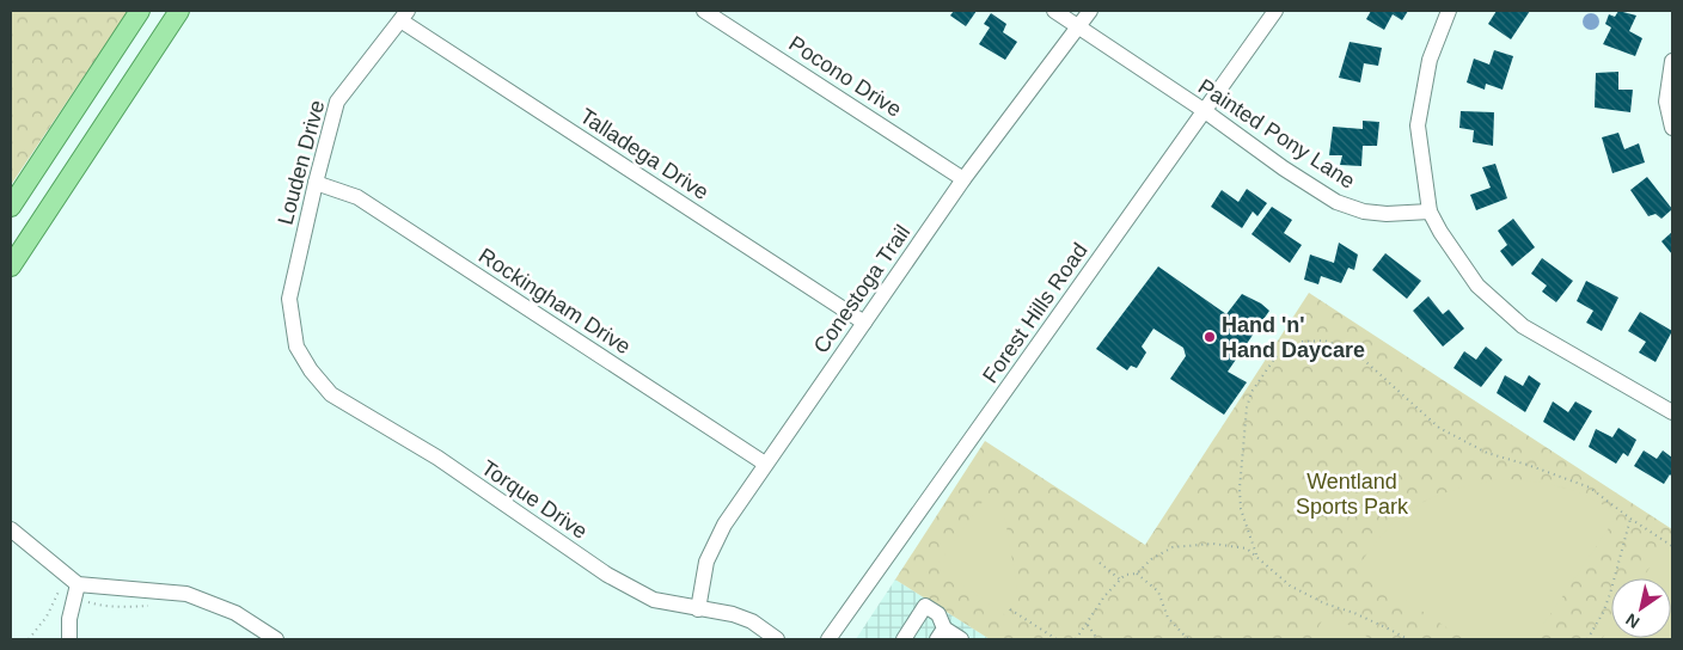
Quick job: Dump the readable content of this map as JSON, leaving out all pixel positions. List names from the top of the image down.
{
  "streets": {
    "street": [
      "Pocono Drive",
      "Painted Pony Lane",
      "Talladega Drive",
      "Louden Drive",
      "Conestoga Trail",
      "Rockingham Drive",
      "Forest Hills Road",
      "Torque Drive"
    ]
  },
  "crossings": [
    ["Pocono Drive", "Conestoga Trail"],
    ["Painted Pony Lane", "Conestoga Trail"],
    ["Painted Pony Lane", "Forest Hills Road"],
    ["Talladega Drive", "Louden Drive"],
    ["Talladega Drive", "Conestoga Trail"],
    ["Louden Drive", "Rockingham Drive"],
    ["Louden Drive", "Torque Drive"],
    ["Conestoga Trail", "Rockingham Drive"],
    ["Conestoga Trail", "Torque Drive"]
  ],
  "parks": ["Wentland Sports Park"],
  "places": ["Hand 'n' Hand Daycare"],
  "north": "bottom left"
}
